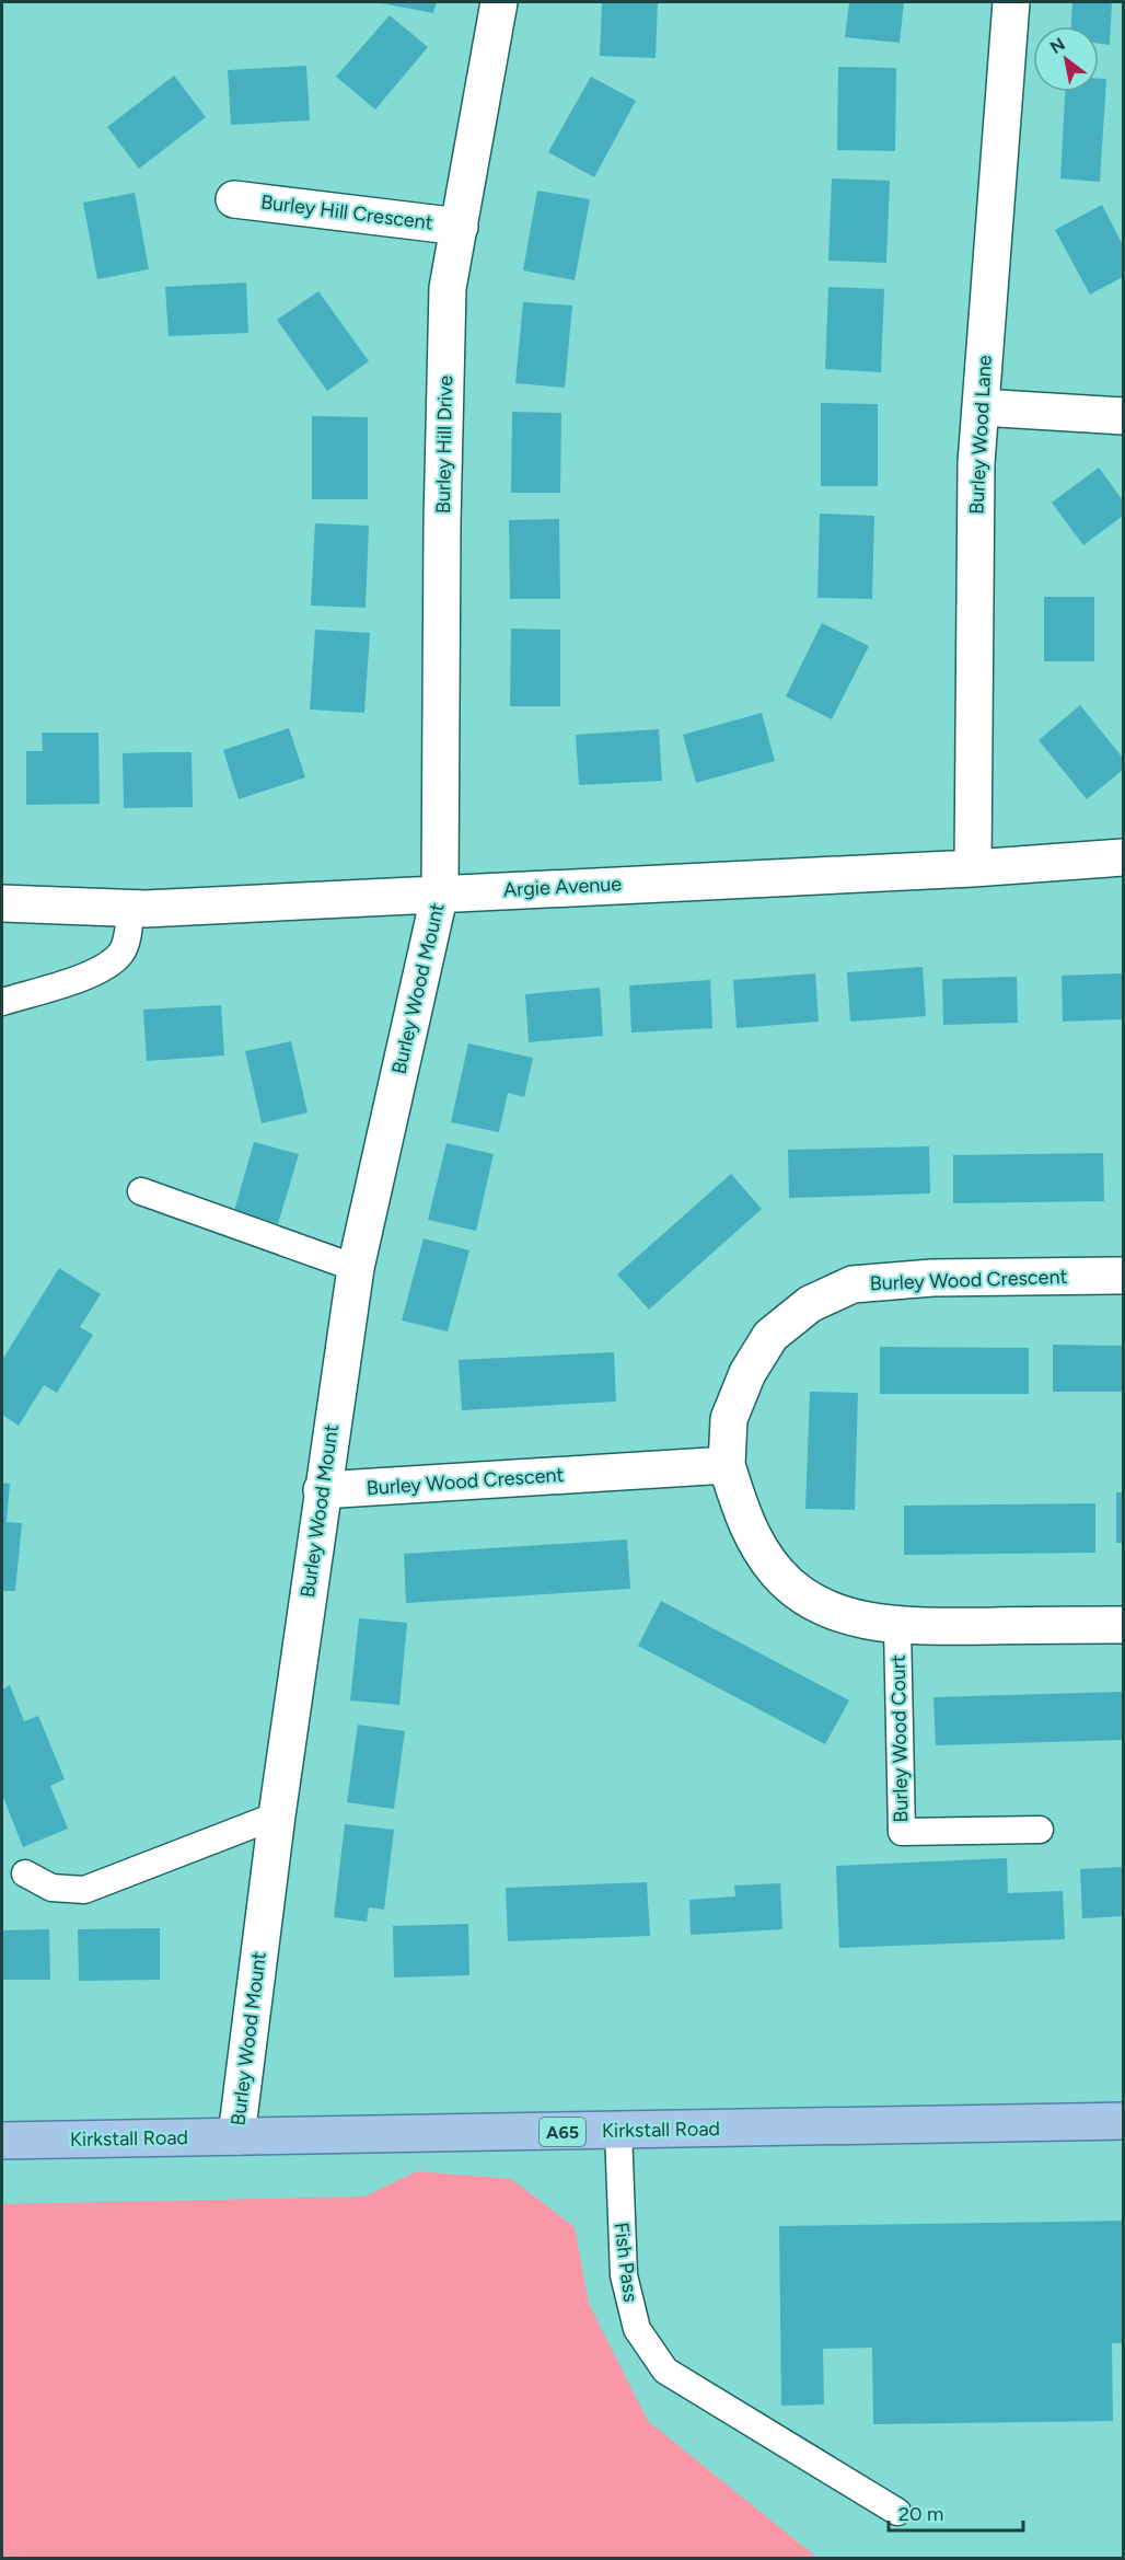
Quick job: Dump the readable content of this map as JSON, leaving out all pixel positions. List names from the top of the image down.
{
  "streets": {
    "main road": ["Kirkstall Road", "A65"],
    "street": [
      "Burley Hill Crescent",
      "Burley Wood Lane",
      "Burley Hill Drive",
      "Argie Avenue",
      "Burley Wood Mount",
      "Burley Wood Crescent"
    ],
    "lane": ["Burley Wood Court", "Fish Pass"]
  },
  "crossings": [
    ["Burley Hill Crescent", "Burley Hill Drive"],
    ["Burley Wood Lane", "Argie Avenue"],
    ["Burley Hill Drive", "Argie Avenue"],
    ["Burley Hill Drive", "Burley Wood Mount"],
    ["Argie Avenue", "Burley Wood Mount"],
    ["Burley Wood Mount", "Burley Wood Crescent"],
    ["Burley Wood Mount", "Kirkstall Road"],
    ["Burley Wood Crescent", "Burley Wood Court"],
    ["Kirkstall Road", "Fish Pass"]
  ],
  "scale_bar": "20 m",
  "north": "top left"
}
